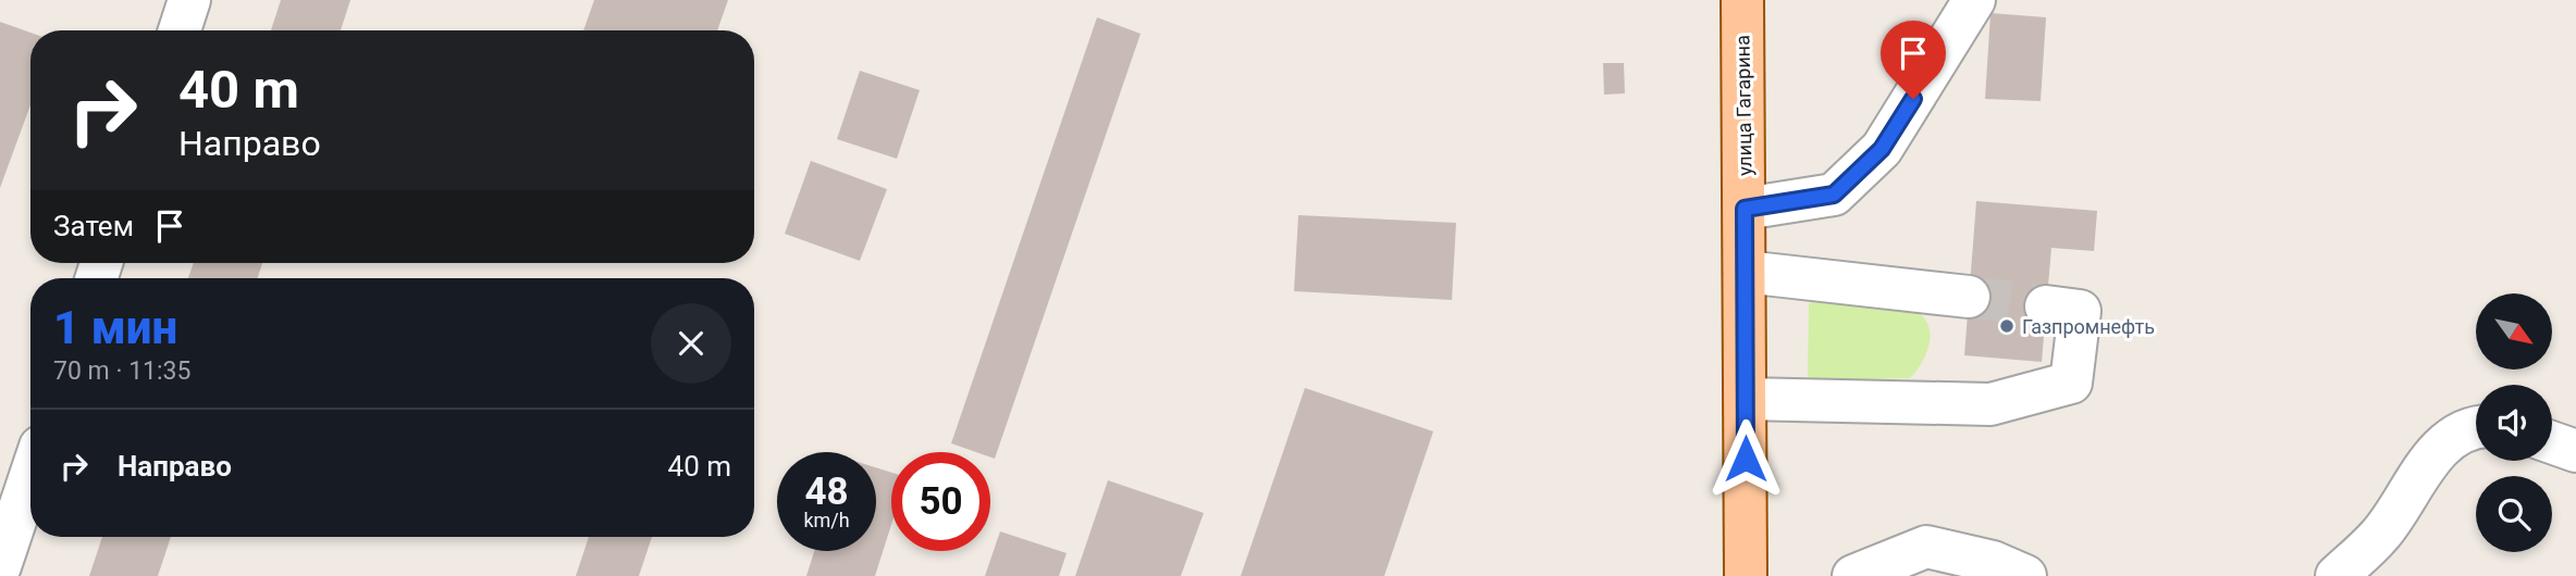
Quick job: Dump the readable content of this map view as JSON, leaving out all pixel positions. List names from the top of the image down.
{
  "streets": {
    "main road": ["улица Гагарина"]
  },
  "places": ["Газпромнефть"],
  "north": "bottom right",
  "page": {
    "turn": ["40 m", "Направо"],
    "then": "Затем",
    "heading": ["1 мин", "70 m · 11:35"],
    "list": [
      {
        "name": "Направо",
        "value": "40 m"
      }
    ],
    "speed": "48 km/h",
    "limit": "50"
  }
}
